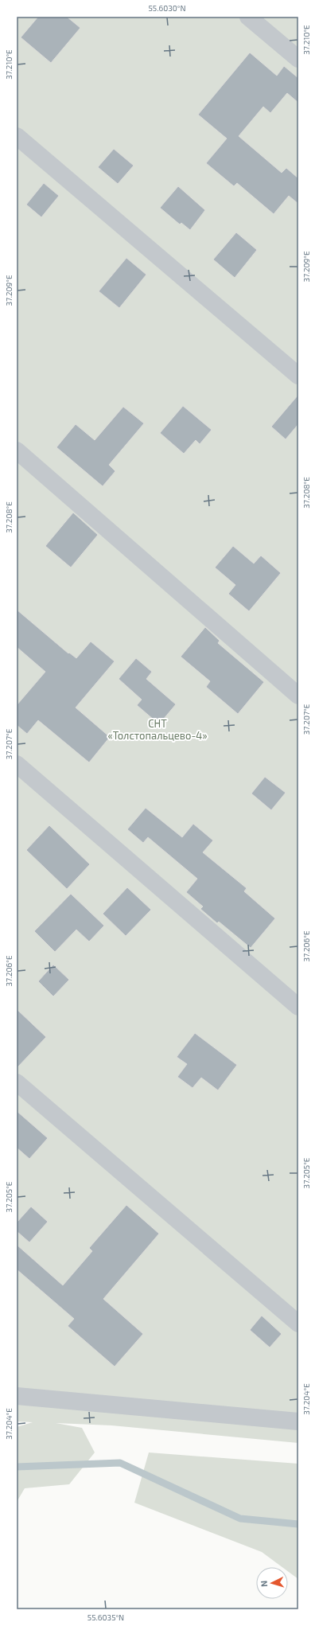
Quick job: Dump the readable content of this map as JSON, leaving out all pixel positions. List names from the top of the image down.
{
  "parks": ["СНТ «Толстопальцево-4»"],
  "north": "left",
  "coordinates": [
    "55.6030°N",
    "37.210°E",
    "37.209°E",
    "37.208°E",
    "37.207°E",
    "37.206°E",
    "37.205°E",
    "37.204°E",
    "55.6035°N"
  ]
}
